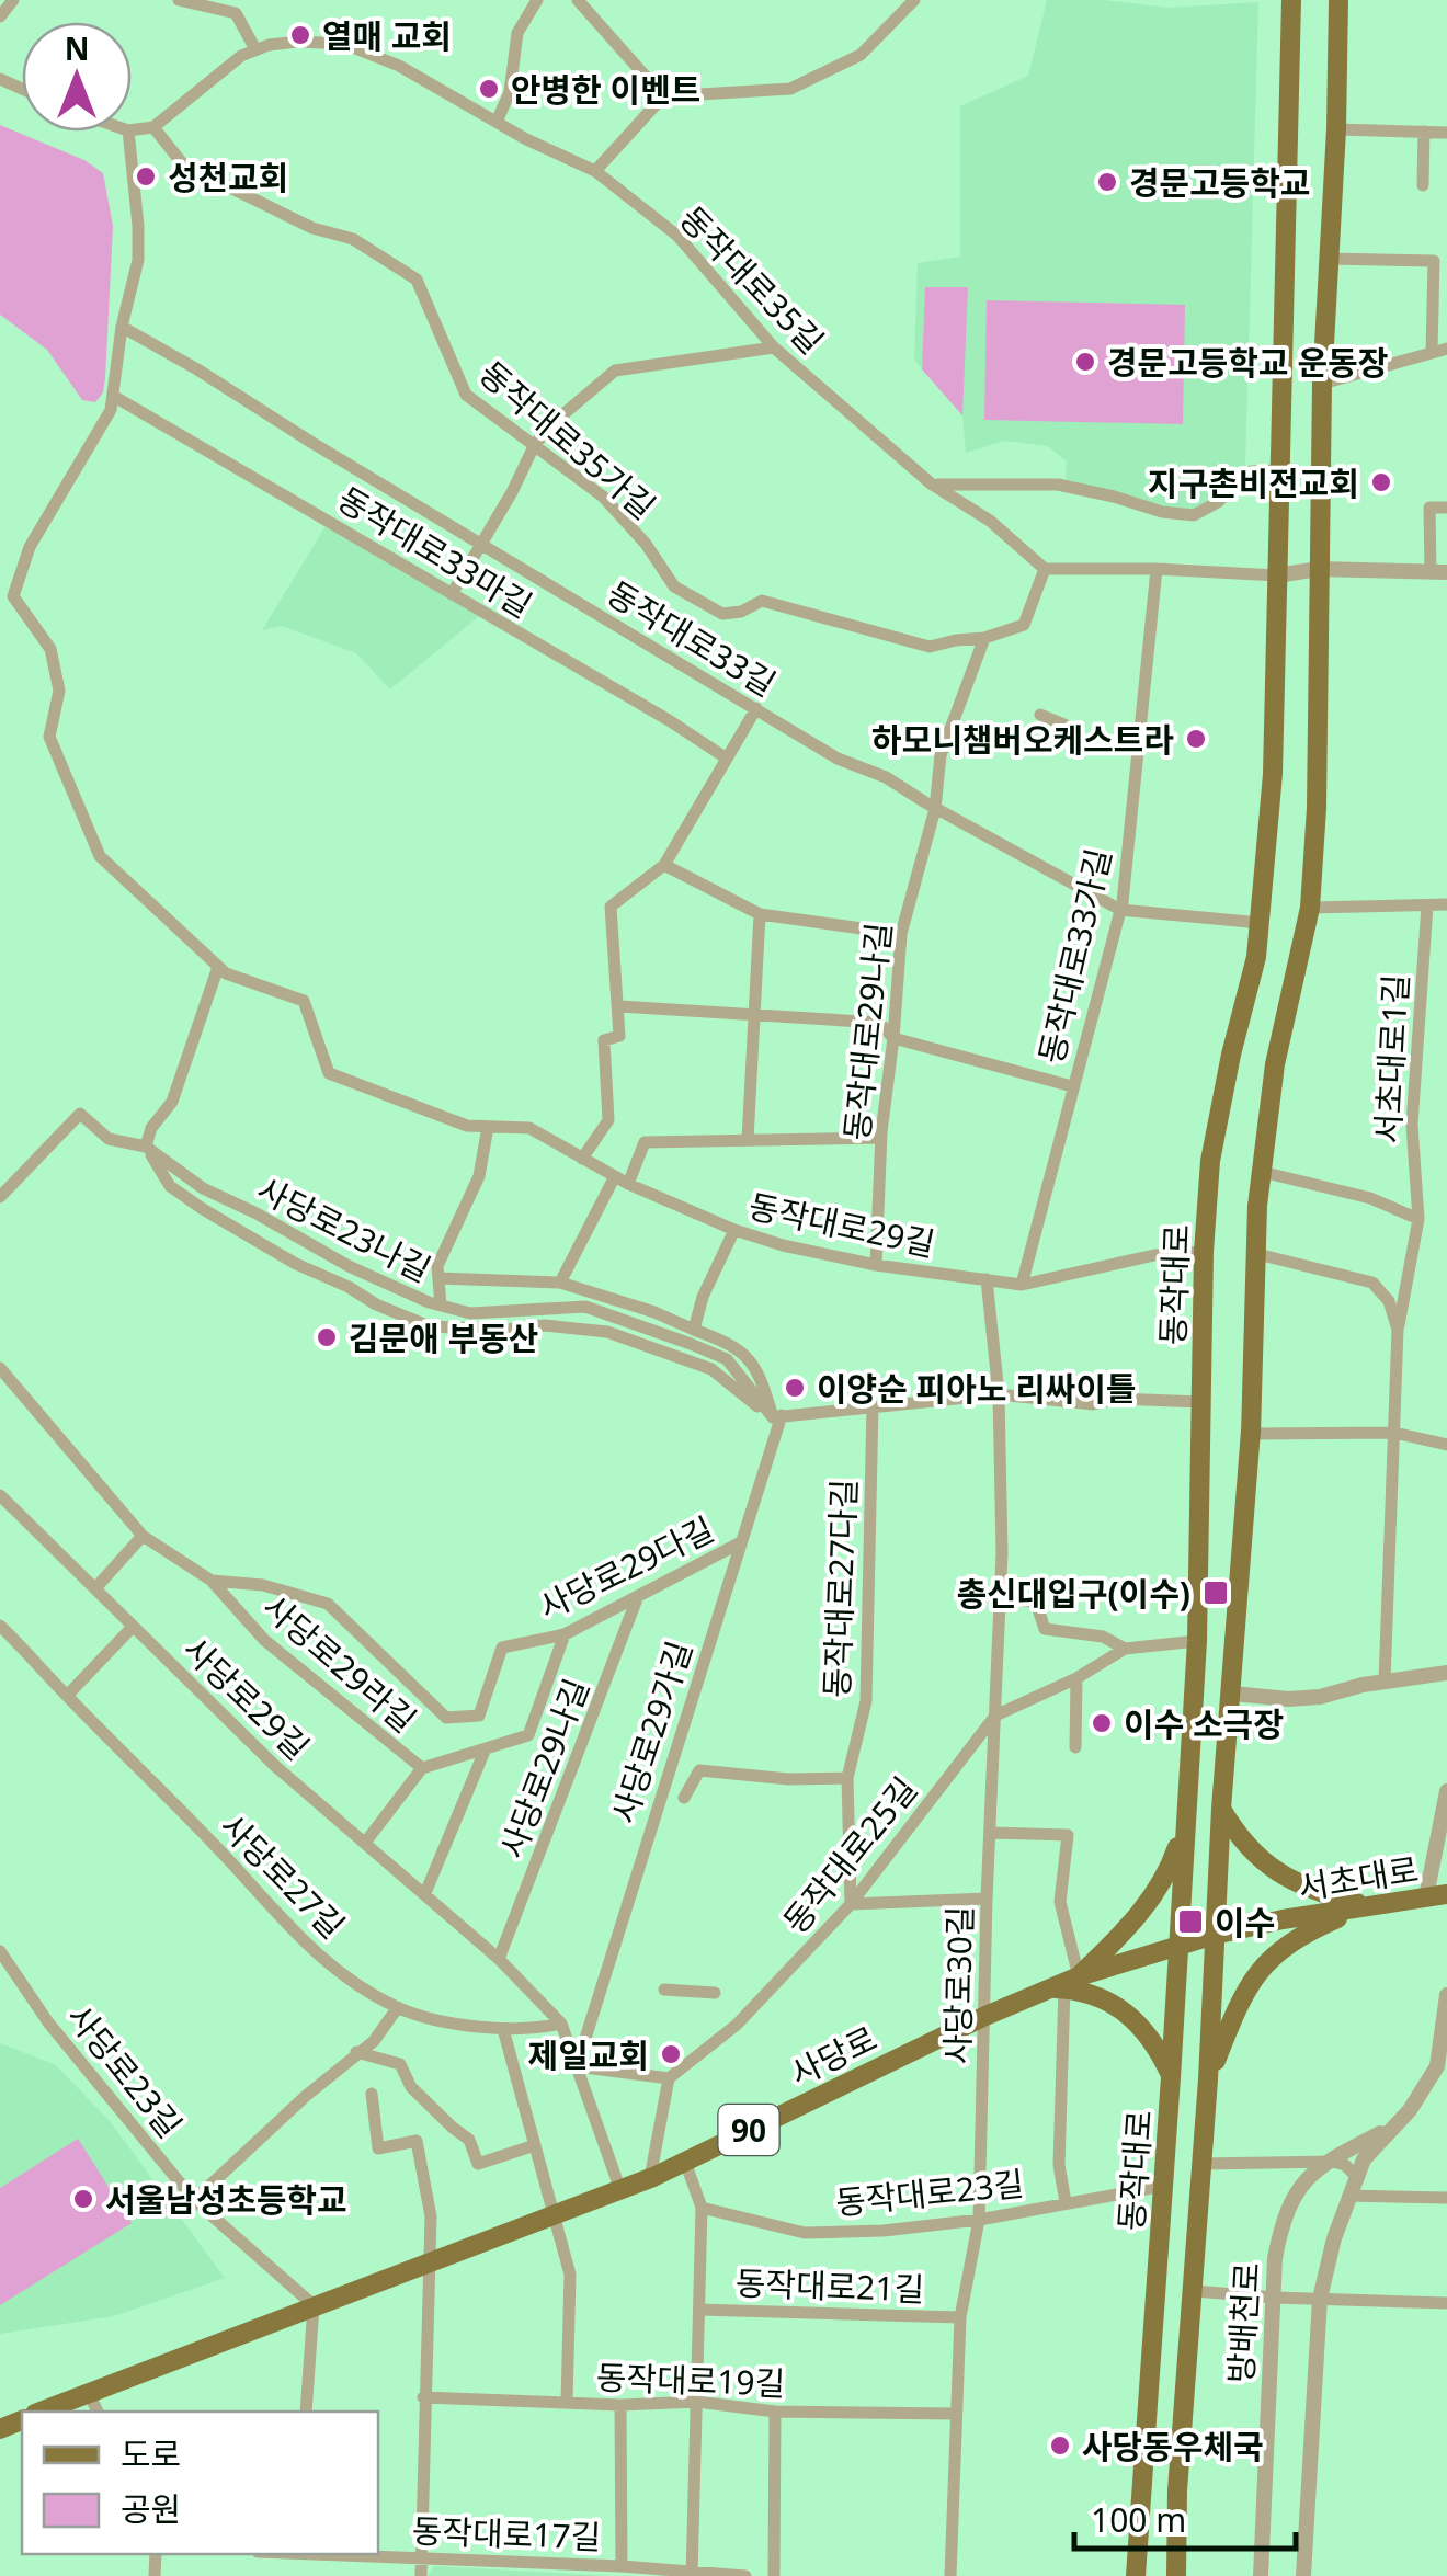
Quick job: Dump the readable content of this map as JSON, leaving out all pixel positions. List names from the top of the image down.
{
  "streets": {
    "main road": [
      "동작대로",
      "서초대로",
      "사당로",
      "90"
    ],
    "street": [
      "동작대로35길",
      "동작대로35가길",
      "동작대로33마길",
      "동작대로33길",
      "동작대로33가길",
      "동작대로29나길",
      "서초대로1길",
      "동작대로29길",
      "사당로23나길",
      "사당로29다길",
      "동작대로27다길",
      "사당로29라길",
      "사당로29길",
      "사당로29가길",
      "사당로29나길",
      "동작대로25길",
      "사당로27길",
      "사당로30길",
      "사당로23길",
      "동작대로23길",
      "동작대로21길",
      "방배천로",
      "동작대로19길",
      "동작대로17길"
    ]
  },
  "crossings": [
    ["동작대로35길", "동작대로35가길"],
    ["동작대로35가길", "동작대로29나길"],
    ["동작대로33마길", "동작대로29길"],
    ["동작대로33길", "동작대로33가길"],
    ["동작대로33길", "동작대로29나길"],
    ["동작대로33길", "동작대로29길"],
    ["동작대로33길", "동작대로"],
    ["동작대로33가길", "동작대로29길"],
    ["동작대로29나길", "동작대로29길"],
    ["동작대로29길", "동작대로"],
    ["동작대로29길", "사당로30길"],
    ["사당로23나길", "사당로29가길"],
    ["동작대로", "동작대로25길"],
    ["동작대로", "서초대로"],
    ["동작대로", "사당로"],
    ["동작대로", "동작대로23길"],
    ["동작대로", "방배천로"],
    ["사당로29다길", "사당로29라길"],
    ["사당로29다길", "사당로29가길"],
    ["사당로29다길", "사당로29나길"],
    ["동작대로27다길", "동작대로25길"],
    ["사당로29길", "사당로29가길"],
    ["사당로29길", "사당로29나길"],
    ["사당로29길", "사당로27길"],
    ["사당로29길", "사당로"],
    ["동작대로25길", "사당로30길"],
    ["서초대로", "사당로"],
    ["사당로30길", "사당로"],
    ["사당로30길", "동작대로23길"],
    ["사당로30길", "동작대로21길"],
    ["사당로30길", "동작대로19길"],
    ["사당로", "사당로23길"],
    ["동작대로19길", "동작대로17길"]
  ],
  "places": {
    "other": [
      "열매 교회",
      "안병한 이벤트",
      "성천교회",
      "경문고등학교",
      "경문고등학교 운동장",
      "지구촌비전교회",
      "하모니챔버오케스트라",
      "김문애 부동산",
      "이양순 피아노 리싸이틀",
      "이수 소극장",
      "제일교회",
      "서울남성초등학교",
      "사당동우체국"
    ],
    "transit": ["총신대입구(이수)", "이수"]
  },
  "legend": ["도로", "공원"],
  "scale_bar": "100 m",
  "north": "top"
}
